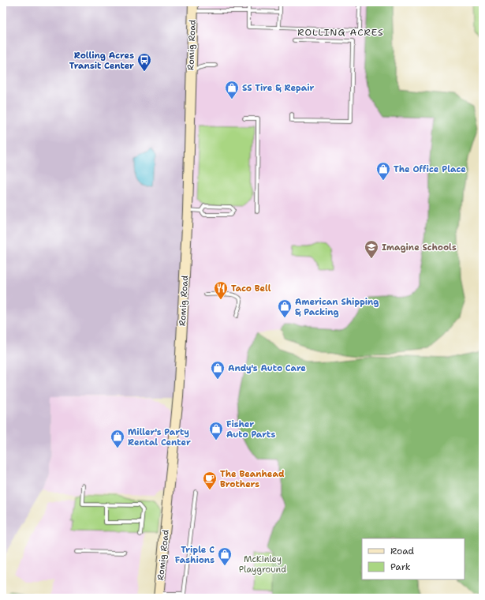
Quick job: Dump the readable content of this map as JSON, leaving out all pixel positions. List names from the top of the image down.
{
  "streets": {
    "street": ["Romig Road"]
  },
  "districts": ["ROLLING ACRES"],
  "parks": ["McKinley Playground"],
  "places": {
    "bus stop": ["Rolling Acres Transit Center"],
    "shop": [
      "SS Tire & Repair",
      "The Office Place",
      "American Shipping & Packing",
      "Andy's Auto Care",
      "Fisher Auto Parts",
      "Miller's Party Rental Center",
      "Triple C Fashions"
    ],
    "school or university": ["Imagine Schools"],
    "restaurant": ["Taco Bell"],
    "cafe": ["The Beanhead Brothers"]
  },
  "legend": ["Road", "Park"]
}
